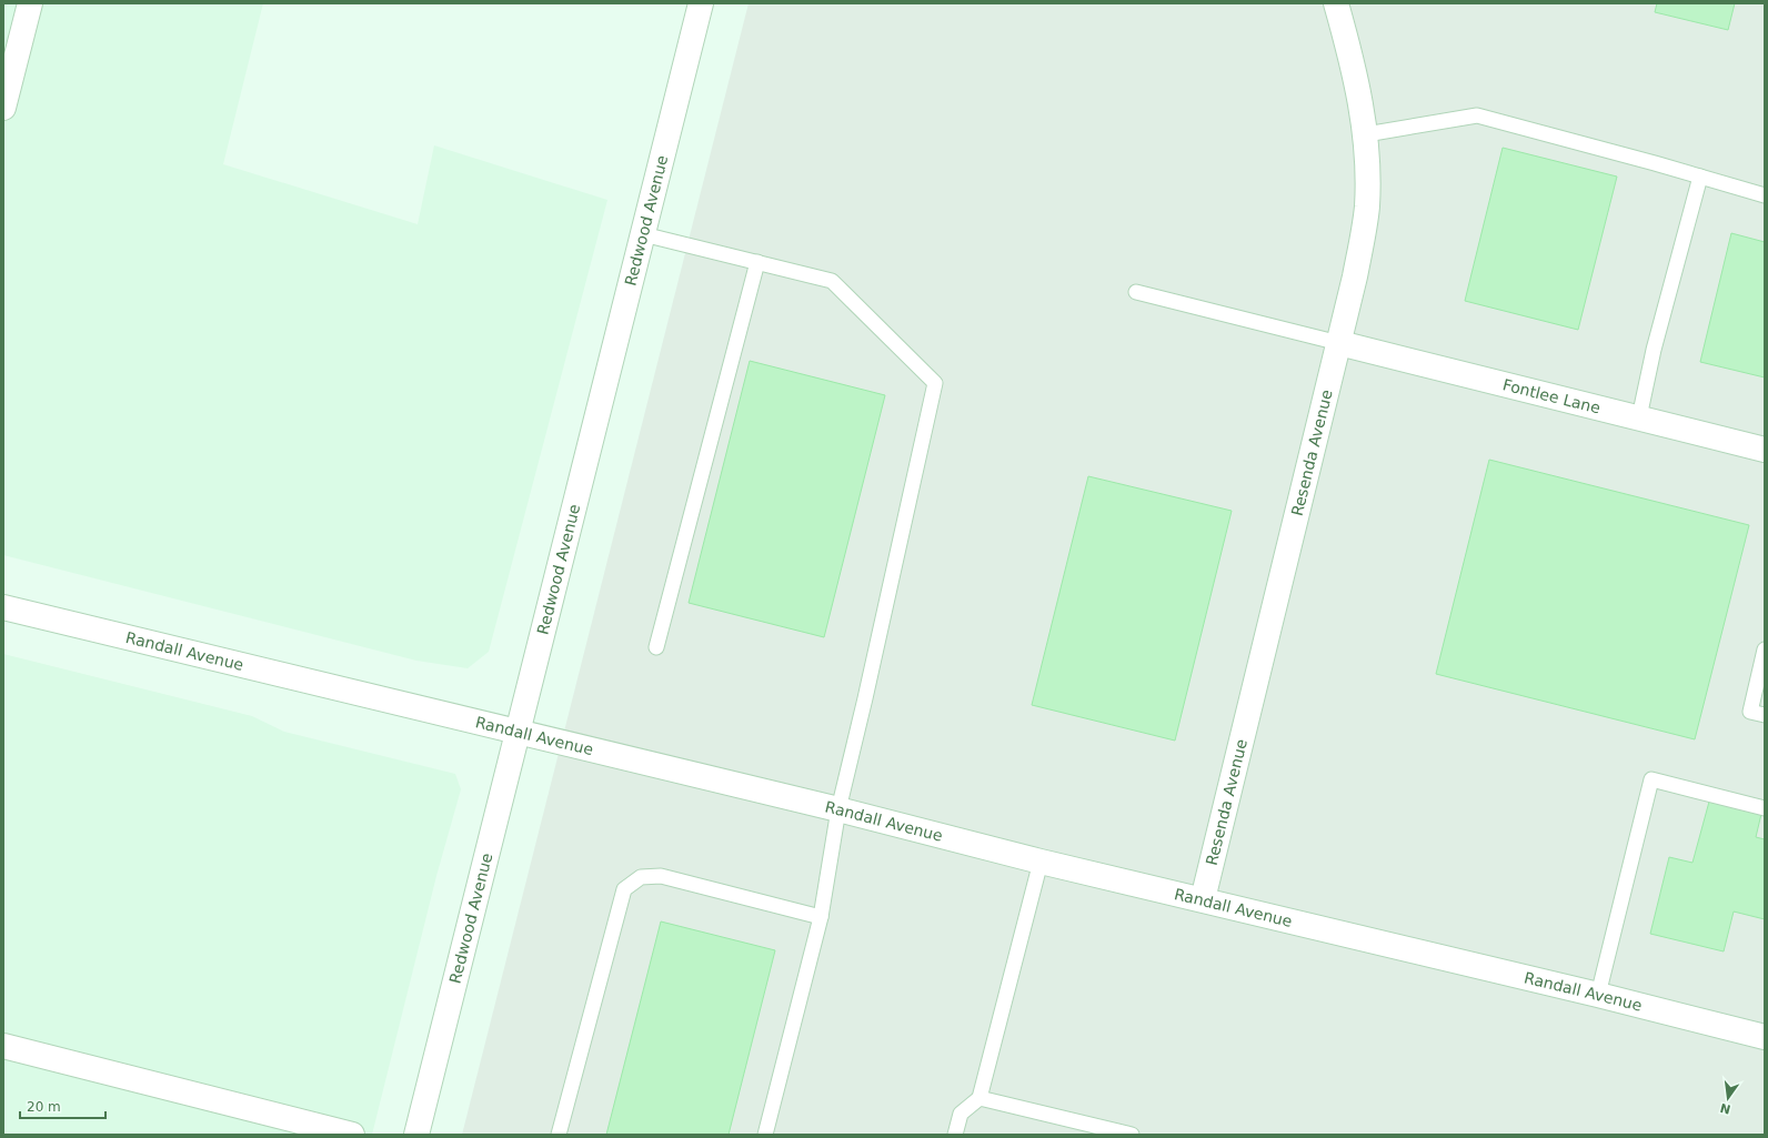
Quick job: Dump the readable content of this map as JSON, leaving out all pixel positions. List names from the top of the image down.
{
  "streets": {
    "street": [
      "Redwood Avenue",
      "Fontlee Lane",
      "Resenda Avenue",
      "Randall Avenue"
    ]
  },
  "crossings": [
    ["Redwood Avenue", "Randall Avenue"],
    ["Fontlee Lane", "Resenda Avenue"],
    ["Resenda Avenue", "Randall Avenue"]
  ],
  "scale_bar": "20 m",
  "north": "bottom"
}
